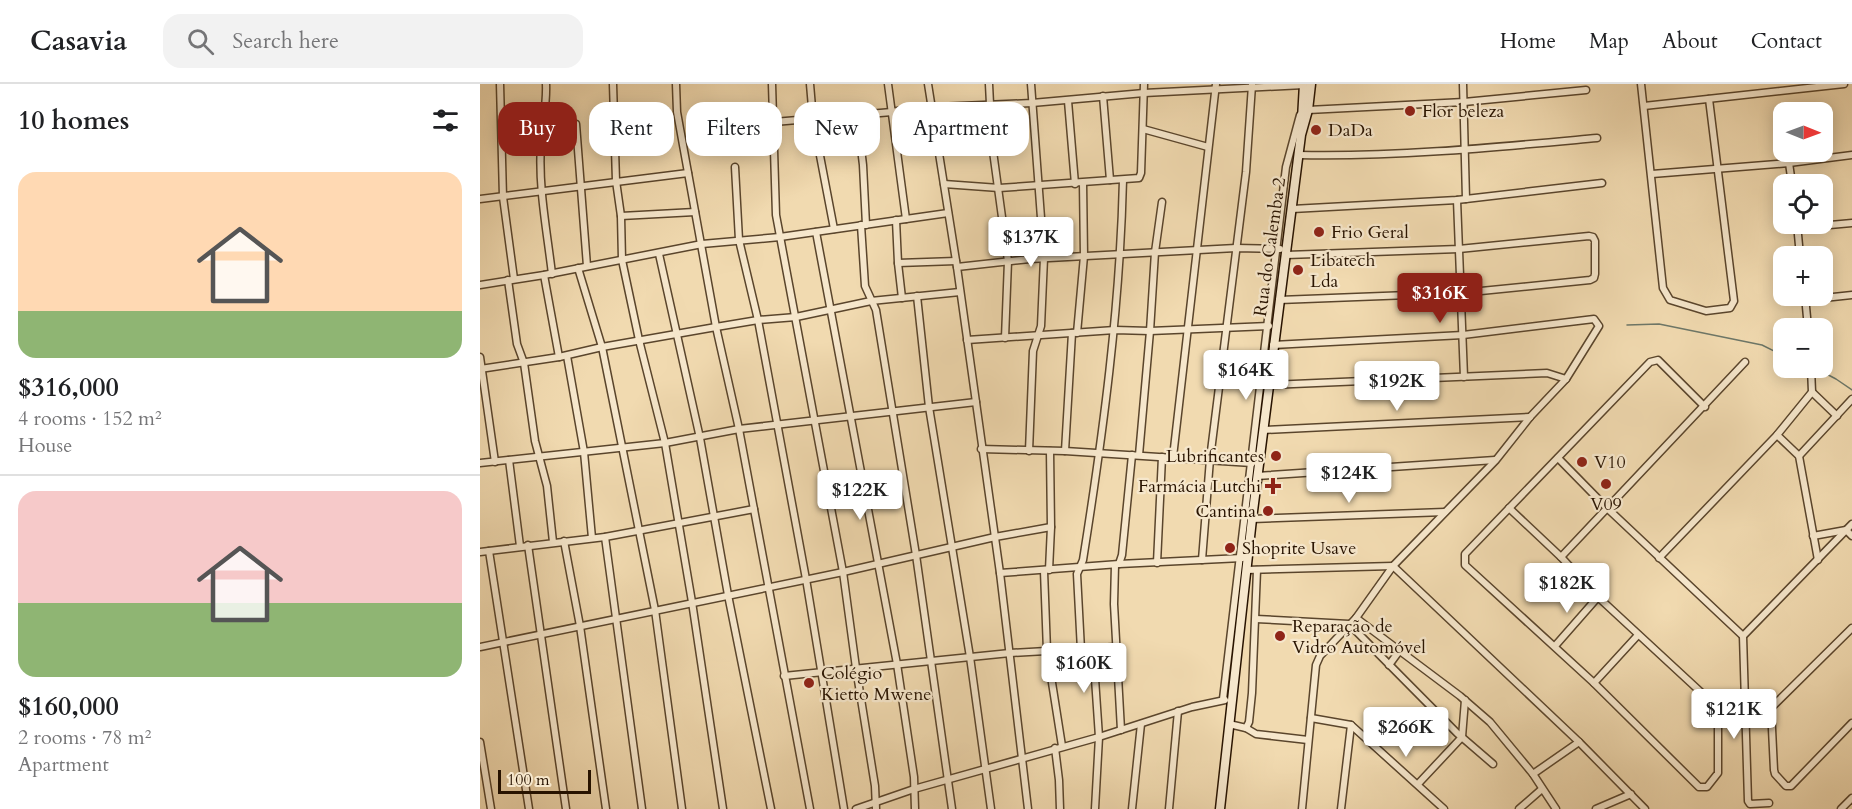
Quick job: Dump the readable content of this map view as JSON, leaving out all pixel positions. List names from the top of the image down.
{
  "streets": {
    "main road": ["Rua do Calemba 2"]
  },
  "places": {
    "other": [
      "Flor beleza",
      "DaDa",
      "Frio Geral",
      "Libatech Lda",
      "Lubrificantes",
      "V10",
      "V09",
      "Cantina",
      "Shoprite Usave",
      "Reparação de Vidro Automóvel",
      "Colégio Kietto Mwene"
    ],
    "health": ["Farmácia Lutchi"]
  },
  "scale_bar": "100 m",
  "north": "right",
  "page": {
    "header": "Casavia",
    "search": "Search here",
    "nav": [
      "Home",
      "Map",
      "About",
      "Contact"
    ],
    "heading": "10 homes",
    "map_buttons": ["+", "−"],
    "chip": [
      "Buy",
      "Rent",
      "Filters",
      "New",
      "Apartment"
    ],
    "list": [
      {
        "name": "$316,000",
        "note": "4 rooms · 152 m² · House"
      },
      {
        "name": "$160,000",
        "note": "2 rooms · 78 m² · Apartment"
      }
    ],
    "price": [
      "$137K",
      "$316K",
      "$164K",
      "$192K",
      "$124K",
      "$122K",
      "$182K",
      "$160K",
      "$121K",
      "$266K"
    ],
    "scale": "100 m"
  }
}
